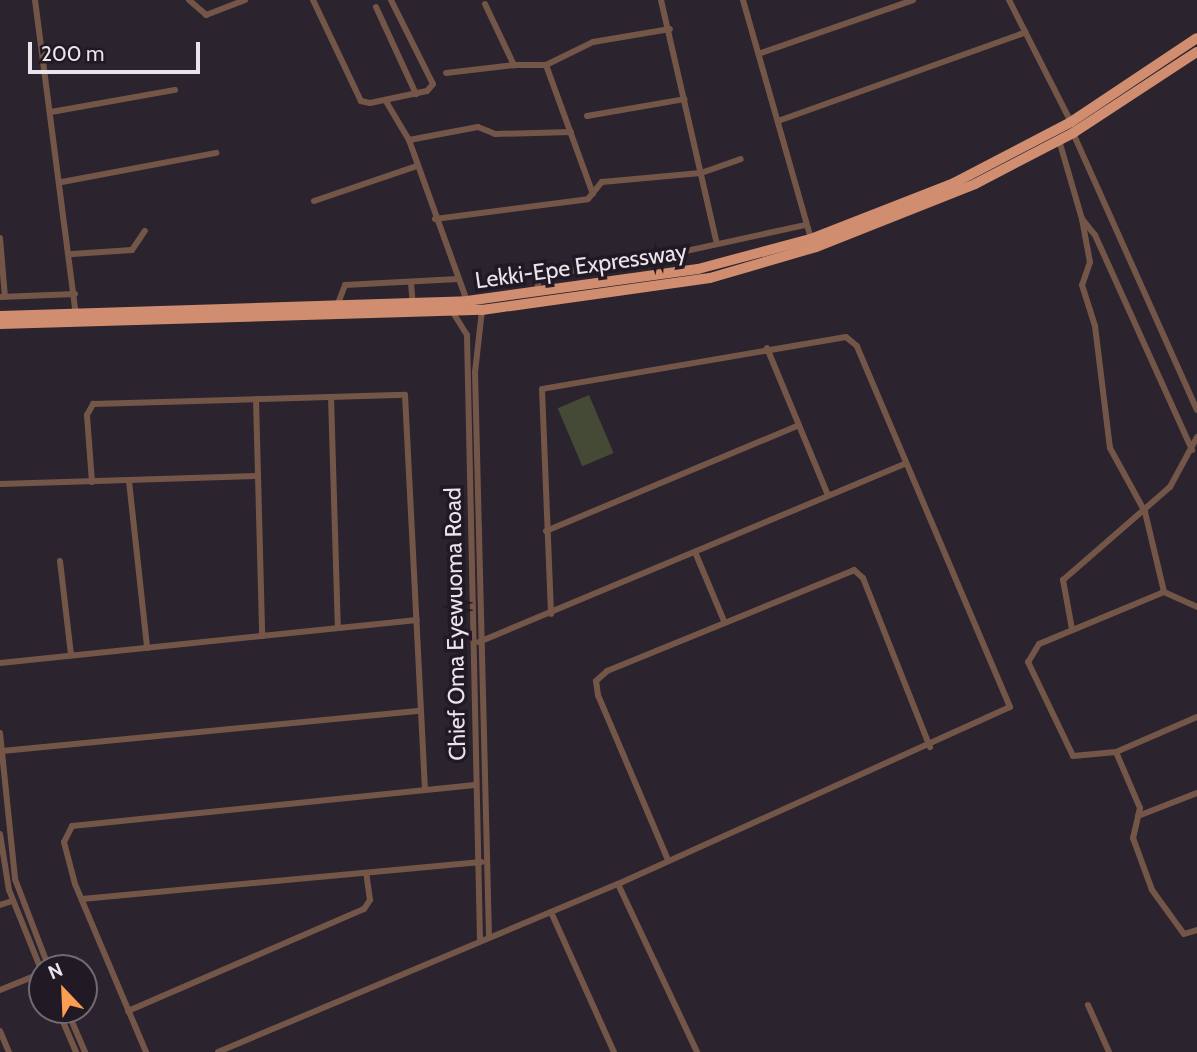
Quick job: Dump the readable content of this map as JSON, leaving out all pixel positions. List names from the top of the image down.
{
  "streets": {
    "highway": ["Lekki-Epe Expressway"],
    "street": ["Chief Oma Eyewuoma Road"]
  },
  "crossings": [
    ["Lekki-Epe Expressway", "Chief Oma Eyewuoma Road"]
  ],
  "scale_bar": "200 m",
  "north": "top left"
}
